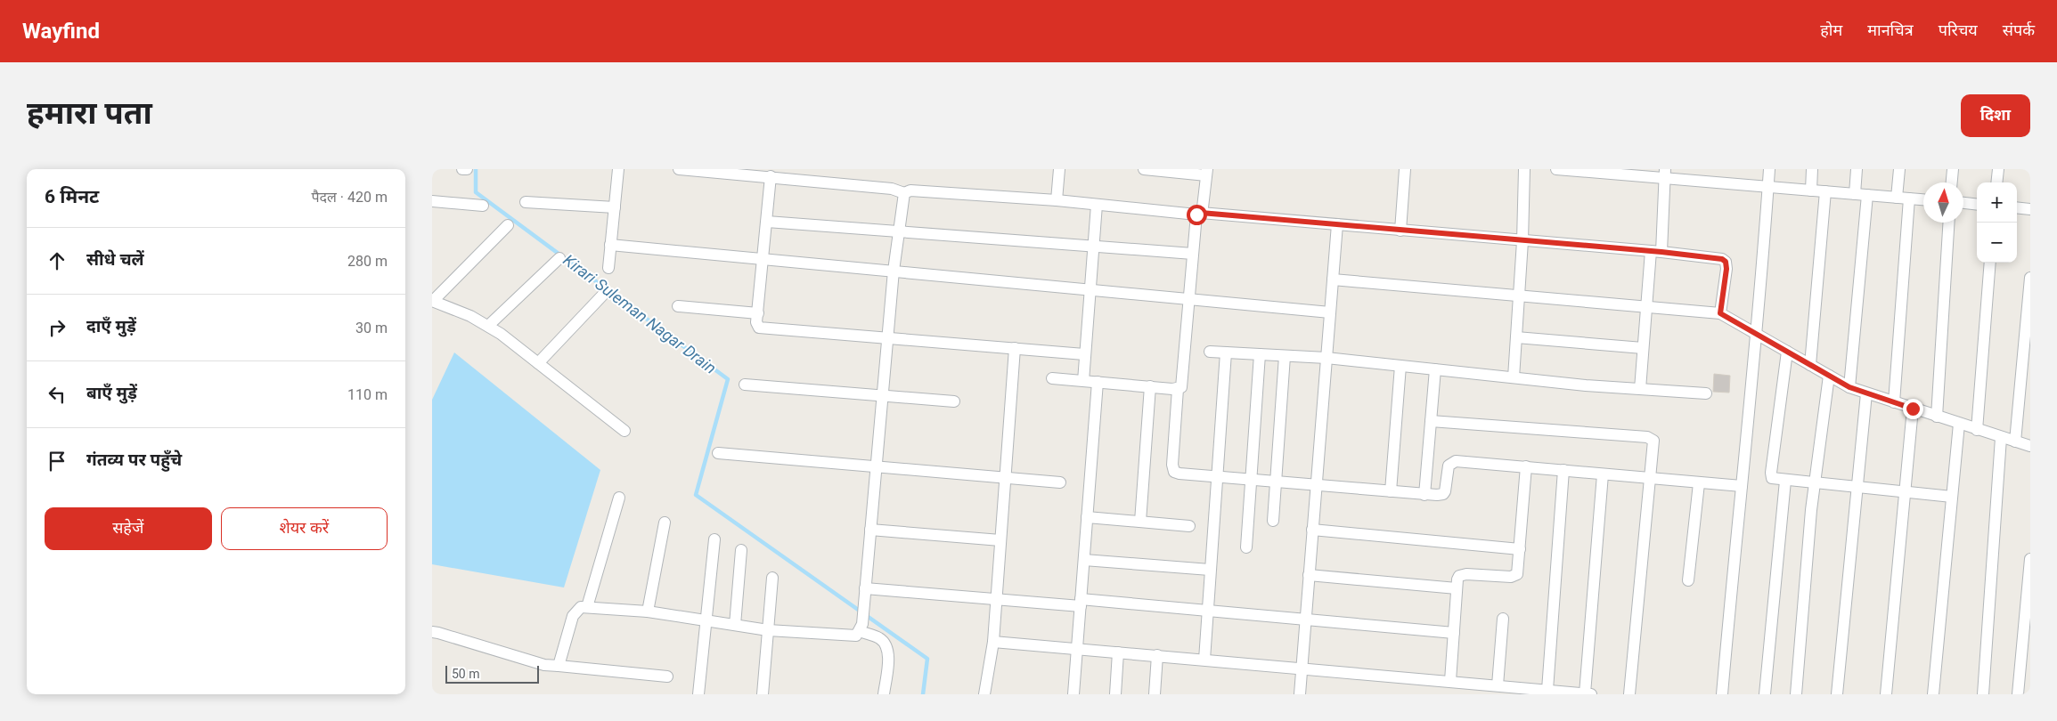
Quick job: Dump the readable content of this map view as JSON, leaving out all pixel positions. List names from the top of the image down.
{
  "water": ["Kirari Suleman Nagar Drain"],
  "scale_bar": "50 m",
  "north": "top",
  "page": {
    "header": "Wayfind",
    "nav": [
      "होम",
      "मानचित्र",
      "परिचय",
      "संपर्क"
    ],
    "buttons": [
      "दिशा",
      ["सहेजें", "शेयर करें"]
    ],
    "title": "हमारा पता",
    "heading": ["6 मिनट", "पैदल · 420 m"],
    "map_buttons": ["+", "−"],
    "list": [
      ["सीधे चलें", "280 m"],
      ["दाएँ मुड़ें", "30 m"],
      ["बाएँ मुड़ें", "110 m"],
      "गंतव्य पर पहुँचे"
    ],
    "scale": "50 m"
  }
}
